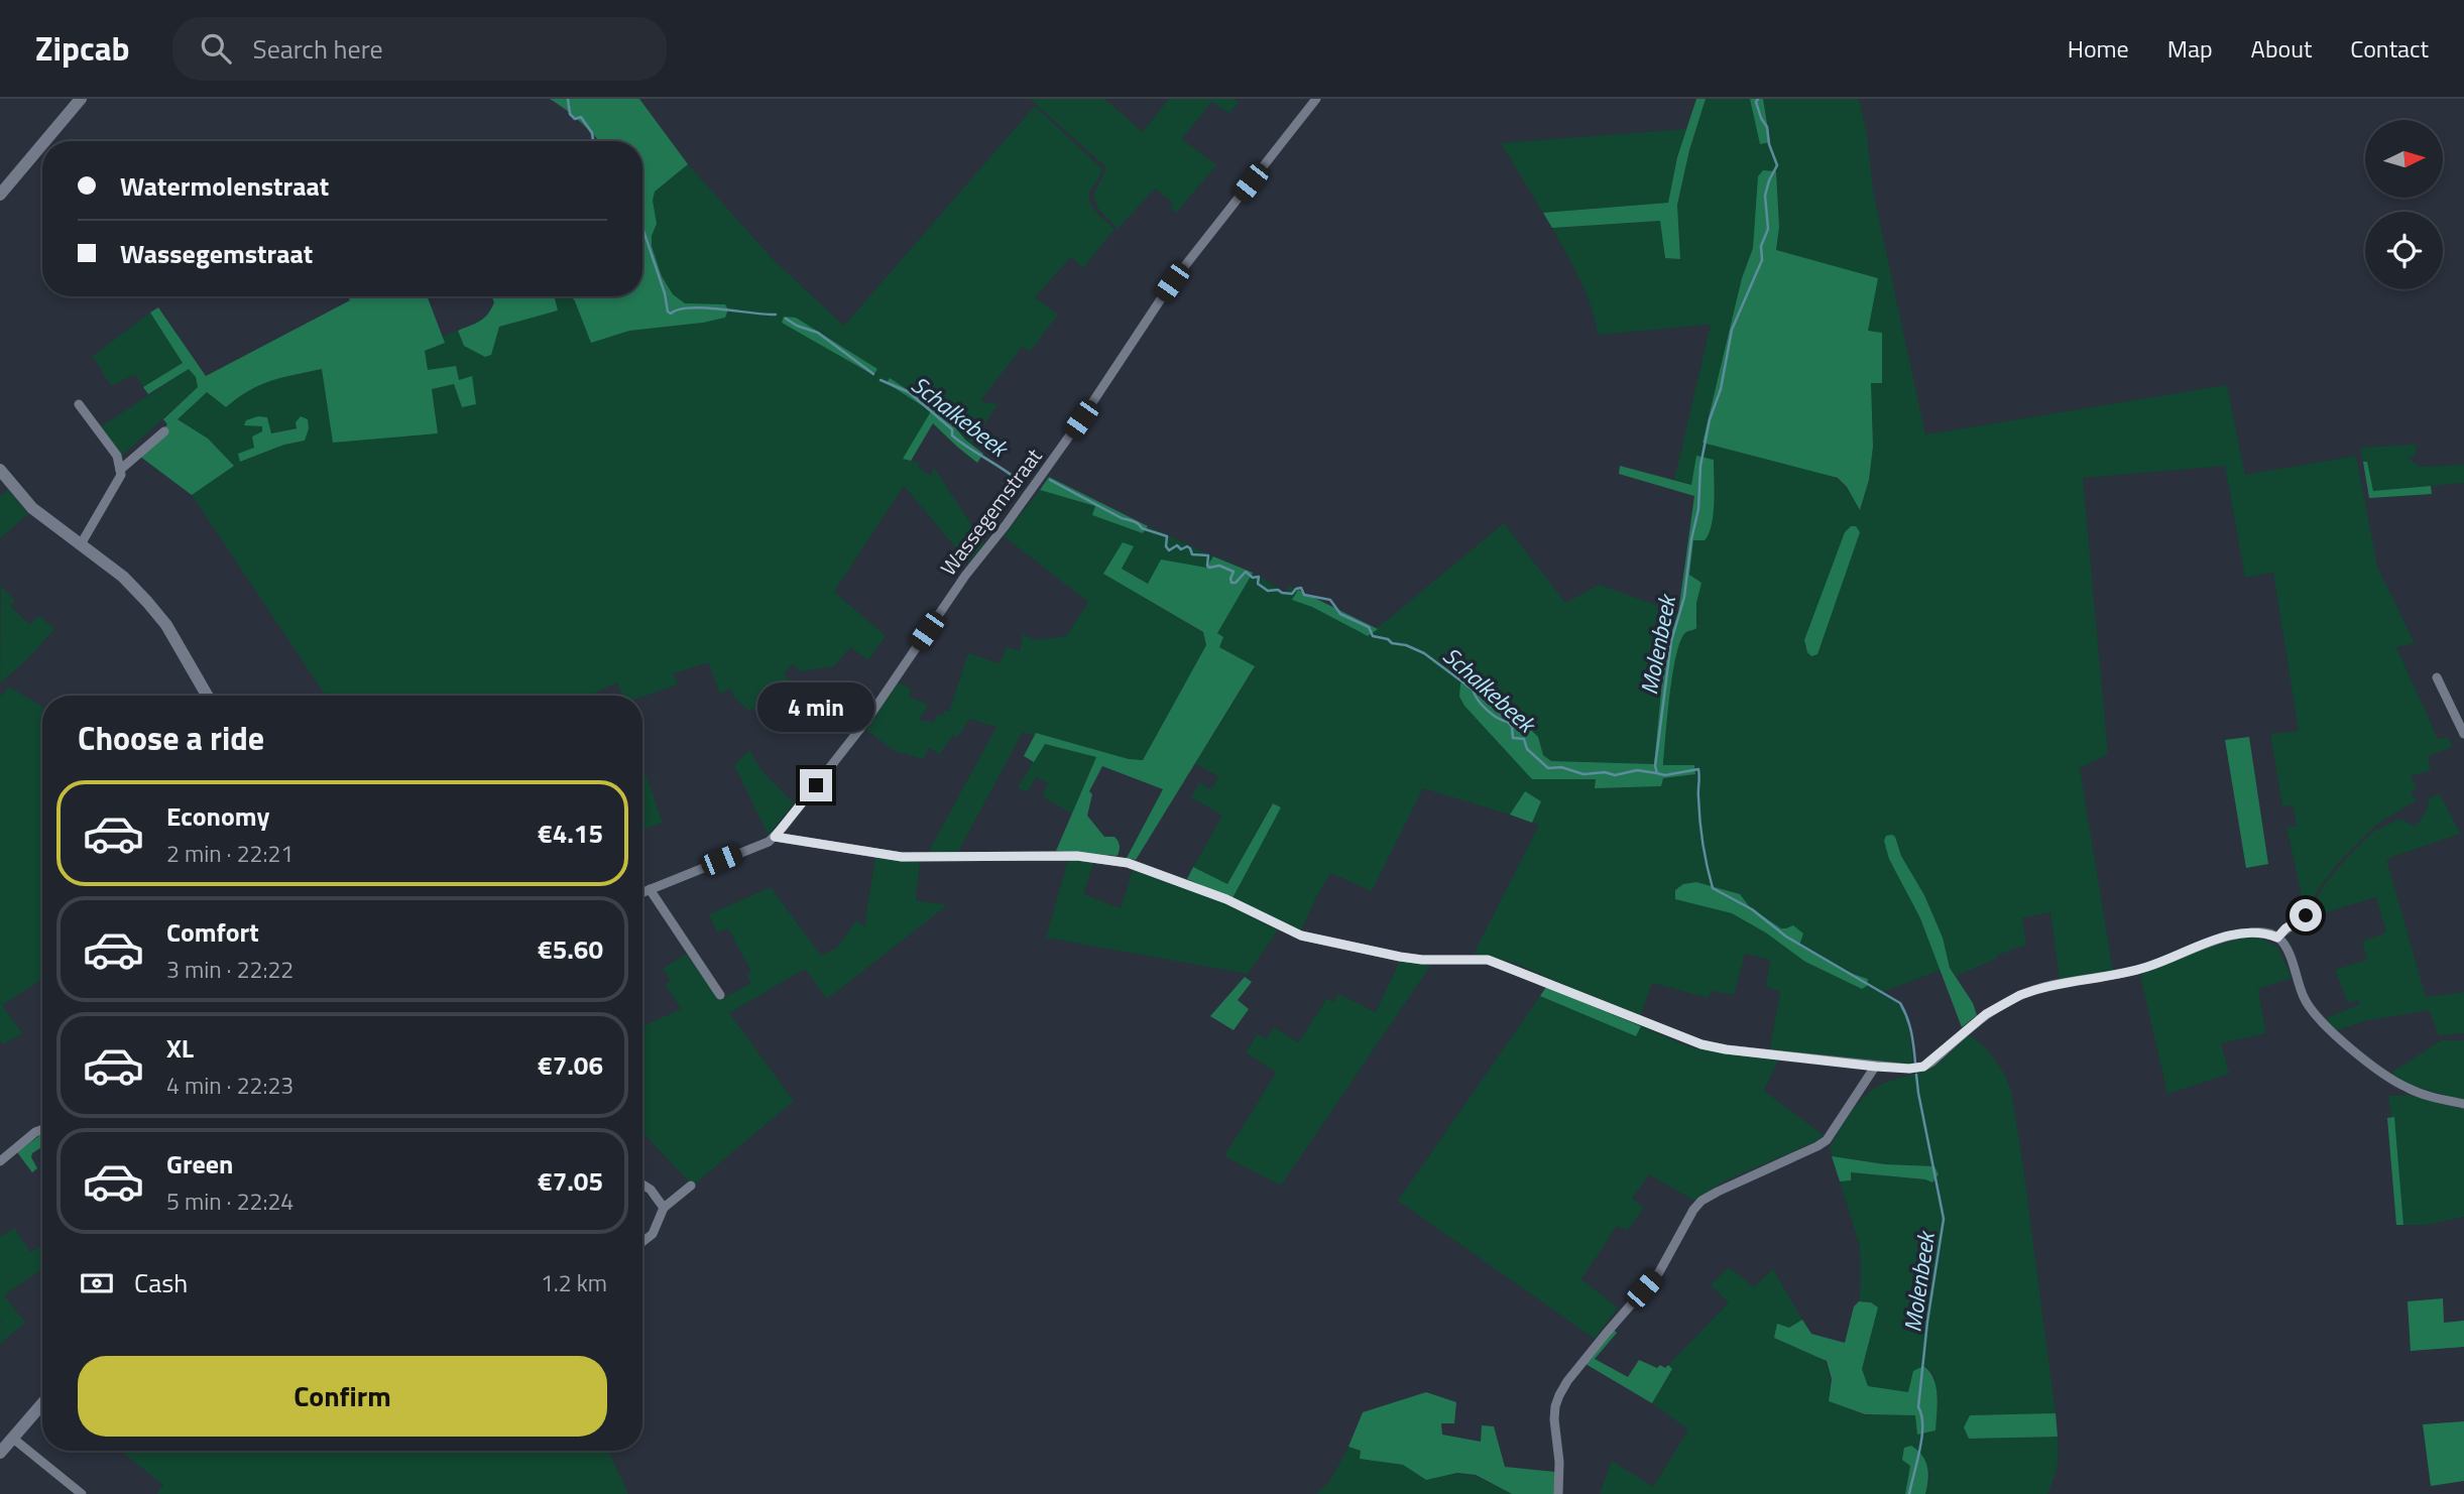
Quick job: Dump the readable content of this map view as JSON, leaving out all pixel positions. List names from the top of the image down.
{
  "streets": {
    "street": ["Wassegemstraat"]
  },
  "water": ["Schalkebeek", "Molenbeek"],
  "north": "right",
  "page": {
    "header": "Zipcab",
    "search": "Search here",
    "nav": [
      "Home",
      "Map",
      "About",
      "Contact"
    ],
    "banner": ["Watermolenstraat", "Wassegemstraat"],
    "bubble": "4 min",
    "heading": "Choose a ride",
    "list": [
      {
        "name": "Economy",
        "note": "2 min · 22:21",
        "value": "€4.15"
      },
      {
        "name": "Comfort",
        "note": "3 min · 22:22",
        "value": "€5.60"
      },
      {
        "name": "XL",
        "note": "4 min · 22:23",
        "value": "€7.06"
      },
      {
        "name": "Green",
        "note": "5 min · 22:24",
        "value": "€7.05"
      }
    ],
    "pay": ["Cash", "1.2 km"],
    "buttons": "Confirm"
  }
}
